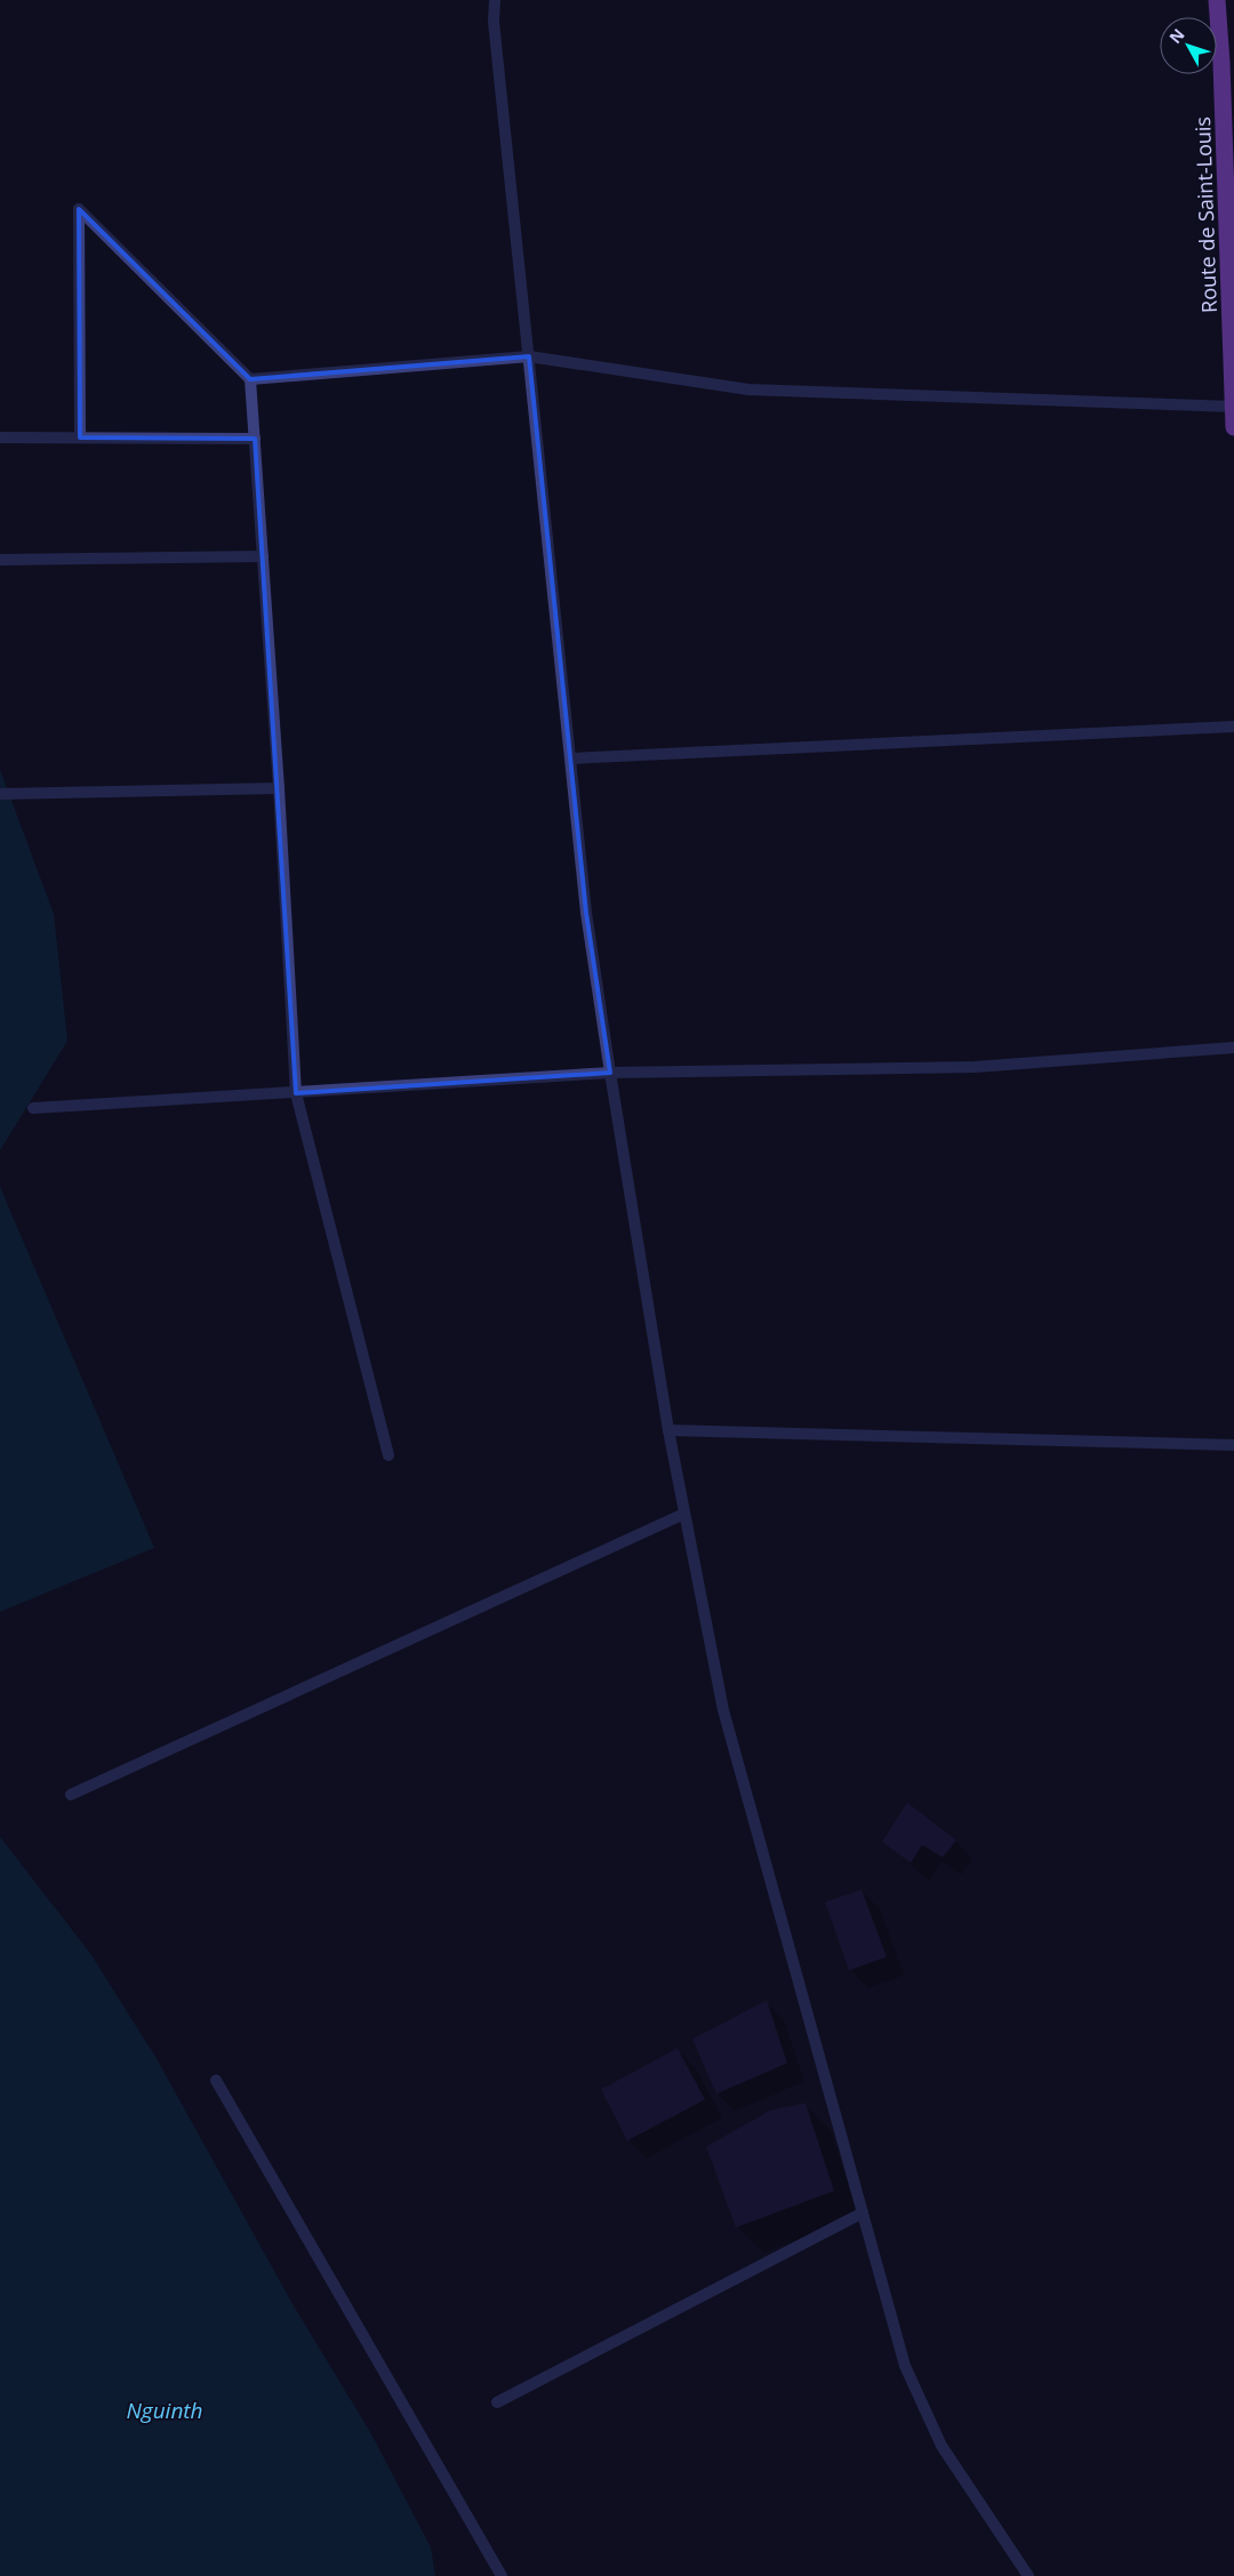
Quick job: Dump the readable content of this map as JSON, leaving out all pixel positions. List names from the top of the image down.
{
  "streets": {
    "main road": ["Route de Saint-Louis"]
  },
  "water": ["Nguinth"],
  "north": "top left"
}
